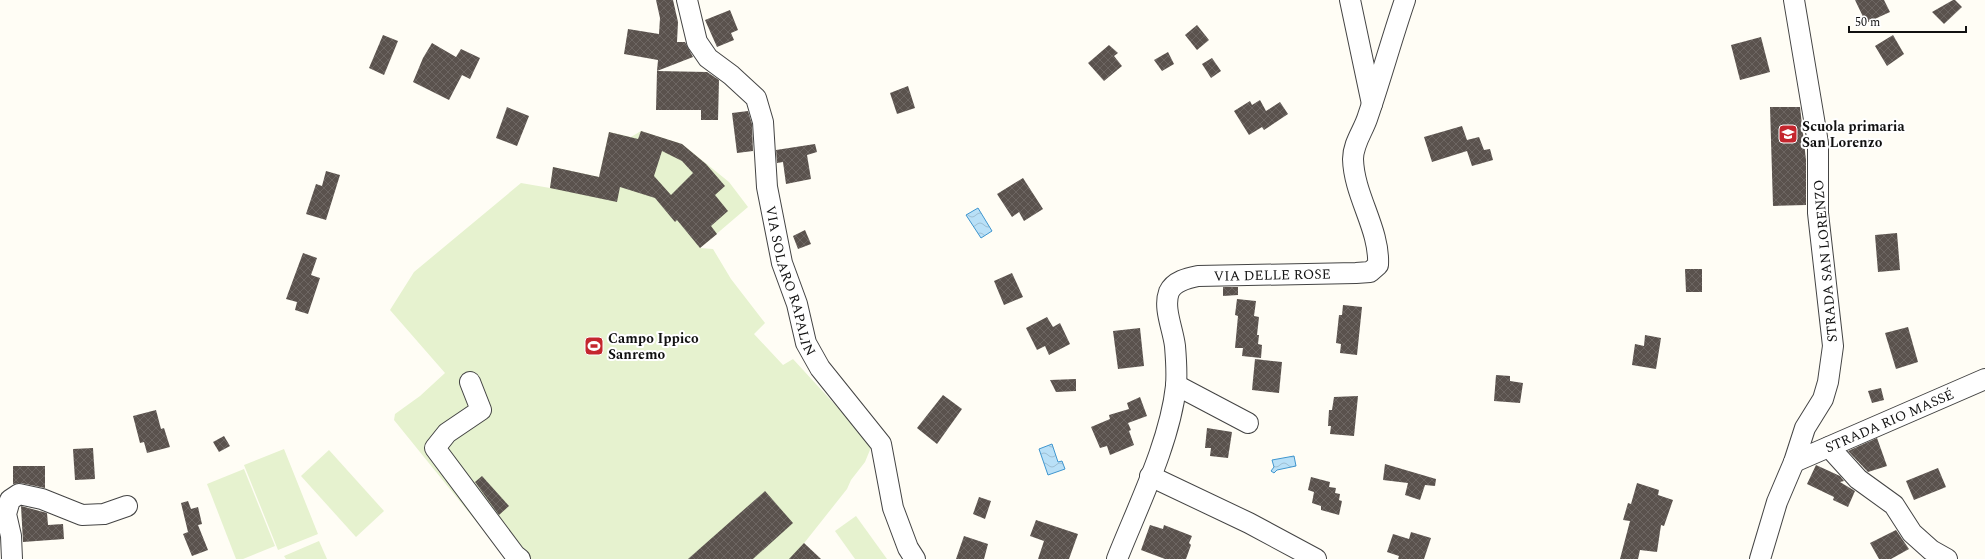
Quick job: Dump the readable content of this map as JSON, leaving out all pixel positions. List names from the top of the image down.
{
  "streets": {
    "street": [
      "STRADA SAN LORENZO",
      "VIA DELLE ROSE",
      "VIA SOLARO RAPALIN",
      "STRADA RIO MASSÉ"
    ]
  },
  "crossings": [
    ["STRADA SAN LORENZO", "STRADA RIO MASSÉ"]
  ],
  "places": {
    "school or university": ["Scuola primaria San Lorenzo"],
    "sports": ["Campo Ippico Sanremo"]
  },
  "scale_bar": "50 m"
}
